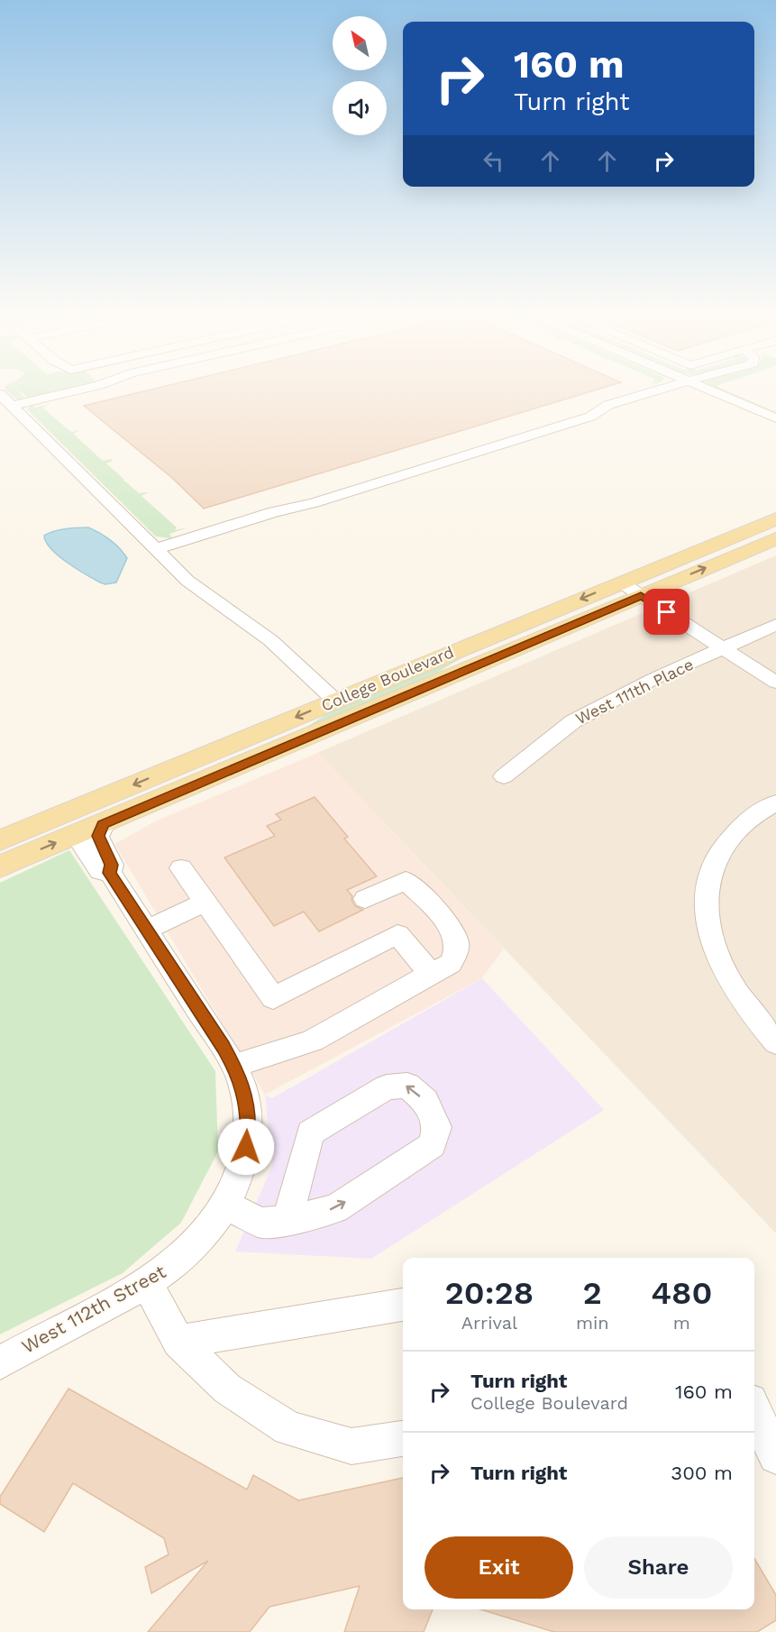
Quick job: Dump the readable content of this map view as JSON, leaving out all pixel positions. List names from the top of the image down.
{
  "streets": {
    "main road": ["College Boulevard"],
    "street": ["West 111th Place", "West 112th Street"]
  },
  "north": "top left",
  "page": {
    "turn": ["160 m", "Turn right"],
    "eta": [
      "20:28",
      "Arrival",
      "2",
      "min",
      "480",
      "m"
    ],
    "list": [
      {
        "name": "Turn right",
        "note": "College Boulevard",
        "value": "160 m"
      },
      {
        "name": "Turn right",
        "value": "300 m"
      }
    ],
    "buttons": ["Exit", "Share"]
  }
}
